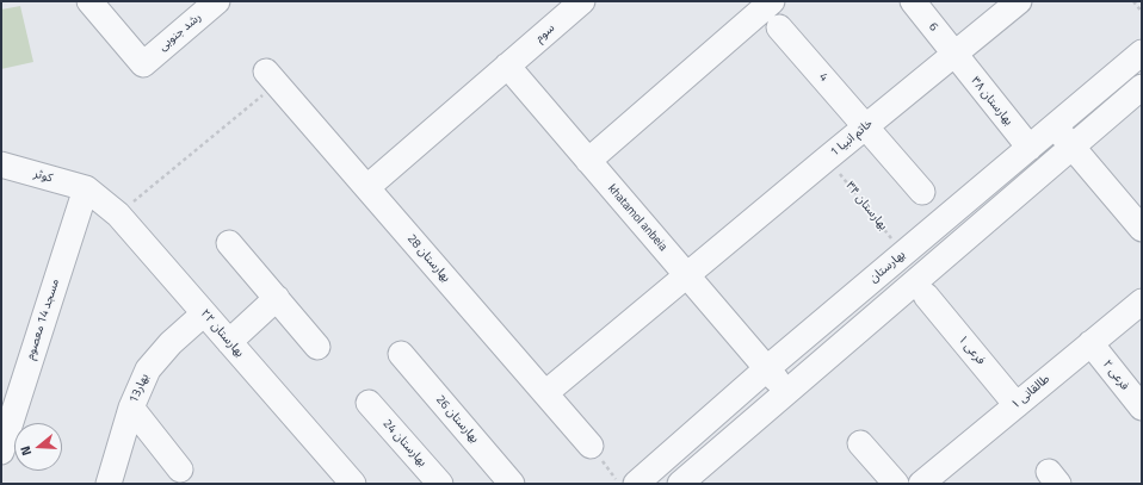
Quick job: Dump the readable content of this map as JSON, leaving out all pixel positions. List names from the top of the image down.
{
  "streets": {
    "street": [
      "6",
      "رشد جنوبی",
      "سوم",
      "4",
      "بهارستان ۳۸",
      "خاتم انبیا 1",
      "کوثر",
      "khatamol anbeia",
      "بهارستان 28",
      "بهارستان",
      "مسجد 14 معصوم",
      "بهارستان ۲۲",
      "فرعی ۱",
      "فرعی ۲",
      "بهار13",
      "طالقانی ۱",
      "بهارستان 26",
      "بهارستان 24"
    ],
    "path": ["بهارستان ۳۴"]
  },
  "crossings": [
    ["6", "بهارستان ۳۸"],
    ["6", "خاتم انبیا 1"],
    ["سوم", "khatamol anbeia"],
    ["سوم", "بهارستان 28"],
    ["4", "خاتم انبیا 1"],
    ["بهارستان ۳۸", "خاتم انبیا 1"],
    ["بهارستان ۳۸", "بهارستان"],
    ["خاتم انبیا 1", "بهارستان ۳۴"],
    ["خاتم انبیا 1", "khatamol anbeia"],
    ["خاتم انبیا 1", "بهارستان 28"],
    ["کوثر", "مسجد 14 معصوم"],
    ["کوثر", "بهارستان ۲۲"],
    ["بهارستان ۳۴", "بهارستان"],
    ["khatamol anbeia", "بهارستان"],
    ["مسجد 14 معصوم", "بهارستان ۲۲"],
    ["بهارستان ۲۲", "بهار13"],
    ["فرعی ۱", "طالقانی ۱"],
    ["فرعی ۲", "طالقانی ۱"]
  ],
  "north": "left"
}
